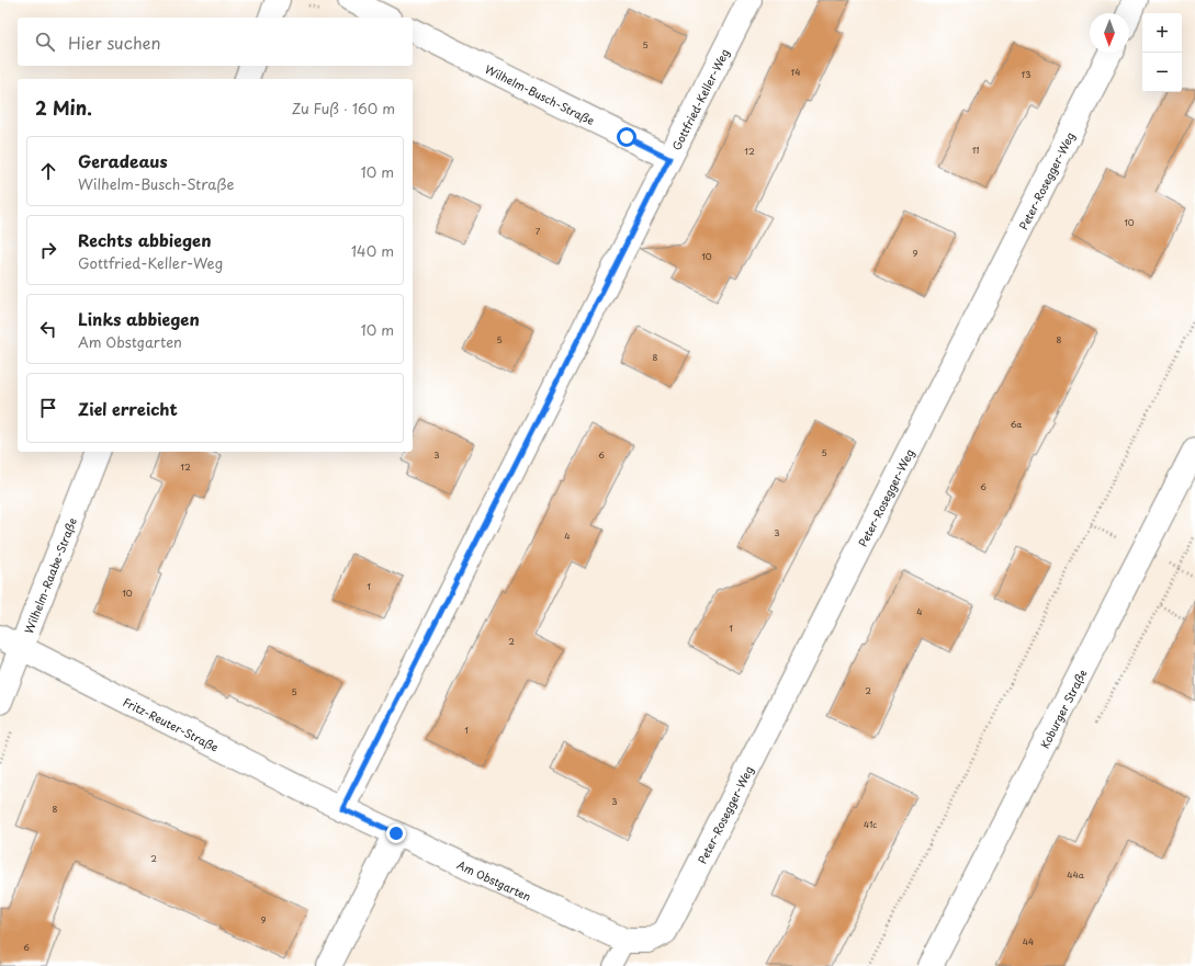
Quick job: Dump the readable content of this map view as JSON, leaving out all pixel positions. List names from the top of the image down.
{
  "streets": {
    "street": [
      "Wilhelm-Busch-Straße",
      "Gottfried-Keller-Weg",
      "Peter-Rosegger-Weg",
      "Wilhelm-Raabe-Straße",
      "Koburger Straße",
      "Fritz-Reuter-Straße",
      "Am Obstgarten"
    ]
  },
  "crossings": [
    ["Wilhelm-Busch-Straße", "Gottfried-Keller-Weg"],
    ["Gottfried-Keller-Weg", "Fritz-Reuter-Straße"],
    ["Gottfried-Keller-Weg", "Am Obstgarten"],
    ["Peter-Rosegger-Weg", "Am Obstgarten"],
    ["Wilhelm-Raabe-Straße", "Fritz-Reuter-Straße"],
    ["Fritz-Reuter-Straße", "Am Obstgarten"]
  ],
  "house_numbers": [
    "5",
    "14",
    "13",
    "11",
    "12",
    "10",
    "7",
    "9",
    "10",
    "5",
    "8",
    "8",
    "6a",
    "5",
    "3",
    "6",
    "12",
    "6",
    "3",
    "4",
    "1",
    "10",
    "4",
    "1",
    "2",
    "2",
    "5",
    "1",
    "3",
    "8",
    "41c",
    "2",
    "44a",
    "9",
    "44",
    "6"
  ],
  "north": "bottom",
  "page": {
    "map_buttons": ["+", "−"],
    "search": "Hier suchen",
    "heading": ["2 Min.", "Zu Fuß · 160 m"],
    "list": [
      ["Geradeaus", "Wilhelm-Busch-Straße", "10 m"],
      ["Rechts abbiegen", "Gottfried-Keller-Weg", "140 m"],
      ["Links abbiegen", "Am Obstgarten", "10 m"],
      "Ziel erreicht"
    ]
  }
}
